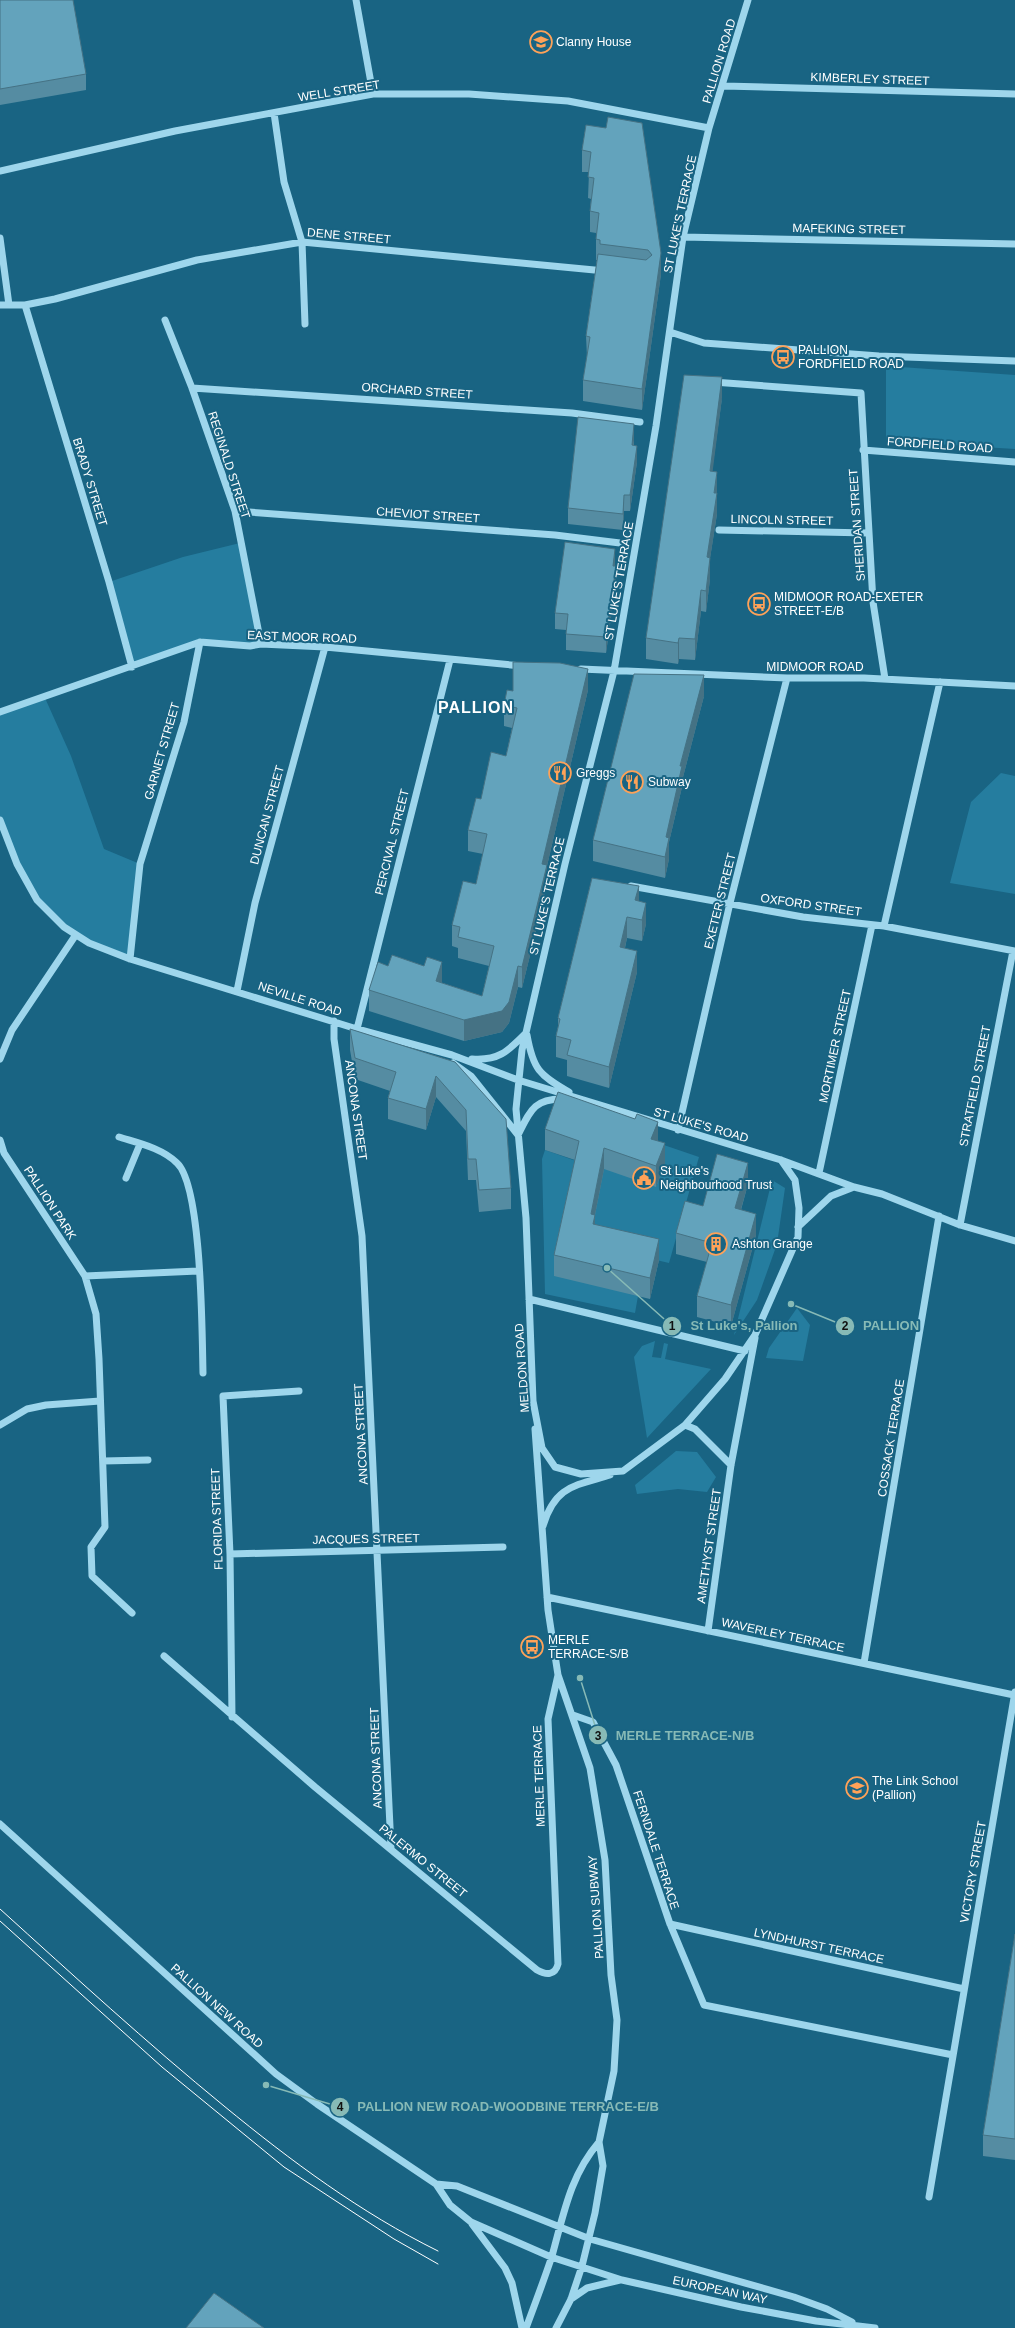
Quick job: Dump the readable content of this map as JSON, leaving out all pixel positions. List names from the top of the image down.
{
  "streets": {
    "street": [
      "PALLION ROAD",
      "KIMBERLEY STREET",
      "WELL STREET",
      "ST LUKE'S TERRACE",
      "MAFEKING STREET",
      "DENE STREET",
      "ORCHARD STREET",
      "FORDFIELD ROAD",
      "REGINALD STREET",
      "BRADY STREET",
      "CHEVIOT STREET",
      "LINCOLN STREET",
      "SHERIDAN STREET",
      "EAST MOOR ROAD",
      "MIDMOOR ROAD",
      "GARNET STREET",
      "DUNCAN STREET",
      "PERCIVAL STREET",
      "EXETER STREET",
      "OXFORD STREET",
      "NEVILLE ROAD",
      "MORTIMER STREET",
      "STRATFIELD STREET",
      "ANCONA STREET",
      "ST LUKE'S ROAD",
      "PALLION PARK",
      "MELDON ROAD",
      "COSSACK TERRACE",
      "FLORIDA STREET",
      "JACQUES STREET",
      "AMETHYST STREET",
      "WAVERLEY TERRACE",
      "MERLE TERRACE",
      "FERNDALE TERRACE",
      "PALERMO STREET",
      "VICTORY STREET",
      "PALLION SUBWAY",
      "LYNDHURST TERRACE",
      "PALLION NEW ROAD",
      "EUROPEAN WAY"
    ]
  },
  "crossings": [
    ["PALLION ROAD", "KIMBERLEY STREET"],
    ["PALLION ROAD", "WELL STREET"],
    ["PALLION ROAD", "ST LUKE'S TERRACE"],
    ["WELL STREET", "ST LUKE'S TERRACE"],
    ["ST LUKE'S TERRACE", "MAFEKING STREET"],
    ["ST LUKE'S TERRACE", "MIDMOOR ROAD"],
    ["ST LUKE'S TERRACE", "MELDON ROAD"],
    ["DENE STREET", "BRADY STREET"],
    ["ORCHARD STREET", "REGINALD STREET"],
    ["FORDFIELD ROAD", "SHERIDAN STREET"],
    ["REGINALD STREET", "CHEVIOT STREET"],
    ["REGINALD STREET", "EAST MOOR ROAD"],
    ["BRADY STREET", "EAST MOOR ROAD"],
    ["LINCOLN STREET", "SHERIDAN STREET"],
    ["SHERIDAN STREET", "MIDMOOR ROAD"],
    ["EAST MOOR ROAD", "GARNET STREET"],
    ["EAST MOOR ROAD", "DUNCAN STREET"],
    ["EAST MOOR ROAD", "PERCIVAL STREET"],
    ["MIDMOOR ROAD", "EXETER STREET"],
    ["GARNET STREET", "NEVILLE ROAD"],
    ["DUNCAN STREET", "NEVILLE ROAD"],
    ["PERCIVAL STREET", "NEVILLE ROAD"],
    ["EXETER STREET", "OXFORD STREET"],
    ["EXETER STREET", "ST LUKE'S ROAD"],
    ["OXFORD STREET", "MORTIMER STREET"],
    ["OXFORD STREET", "STRATFIELD STREET"],
    ["NEVILLE ROAD", "ANCONA STREET"],
    ["NEVILLE ROAD", "ST LUKE'S ROAD"],
    ["NEVILLE ROAD", "MELDON ROAD"],
    ["MORTIMER STREET", "ST LUKE'S ROAD"],
    ["STRATFIELD STREET", "ST LUKE'S ROAD"],
    ["ANCONA STREET", "JACQUES STREET"],
    ["ANCONA STREET", "PALERMO STREET"],
    ["ST LUKE'S ROAD", "MELDON ROAD"],
    ["ST LUKE'S ROAD", "COSSACK TERRACE"],
    ["MELDON ROAD", "MERLE TERRACE"],
    ["COSSACK TERRACE", "WAVERLEY TERRACE"],
    ["FLORIDA STREET", "JACQUES STREET"],
    ["FLORIDA STREET", "PALERMO STREET"],
    ["AMETHYST STREET", "WAVERLEY TERRACE"],
    ["WAVERLEY TERRACE", "MERLE TERRACE"],
    ["WAVERLEY TERRACE", "VICTORY STREET"],
    ["MERLE TERRACE", "PALERMO STREET"],
    ["MERLE TERRACE", "PALLION SUBWAY"],
    ["FERNDALE TERRACE", "VICTORY STREET"],
    ["FERNDALE TERRACE", "PALLION SUBWAY"],
    ["FERNDALE TERRACE", "LYNDHURST TERRACE"],
    ["VICTORY STREET", "LYNDHURST TERRACE"],
    ["PALLION SUBWAY", "PALLION NEW ROAD"],
    ["PALLION SUBWAY", "EUROPEAN WAY"],
    ["PALLION NEW ROAD", "EUROPEAN WAY"]
  ],
  "districts": ["PALLION"],
  "places": {
    "school or university": ["Clanny House", "The Link School (Pallion)"],
    "bus stop": ["PALLION FORDFIELD ROAD", "MIDMOOR ROAD-EXETER STREET-E/B", "MERLE TERRACE-S/B"],
    "restaurant": ["Greggs", "Subway"],
    "public building": ["St Luke's Neighbourhood Trust"],
    "building": ["Ashton Grange"],
    "other": [
      "St Luke's, Pallion",
      "PALLION",
      "MERLE TERRACE-N/B",
      "PALLION NEW ROAD-WOODBINE TERRACE-E/B"
    ]
  }
}
